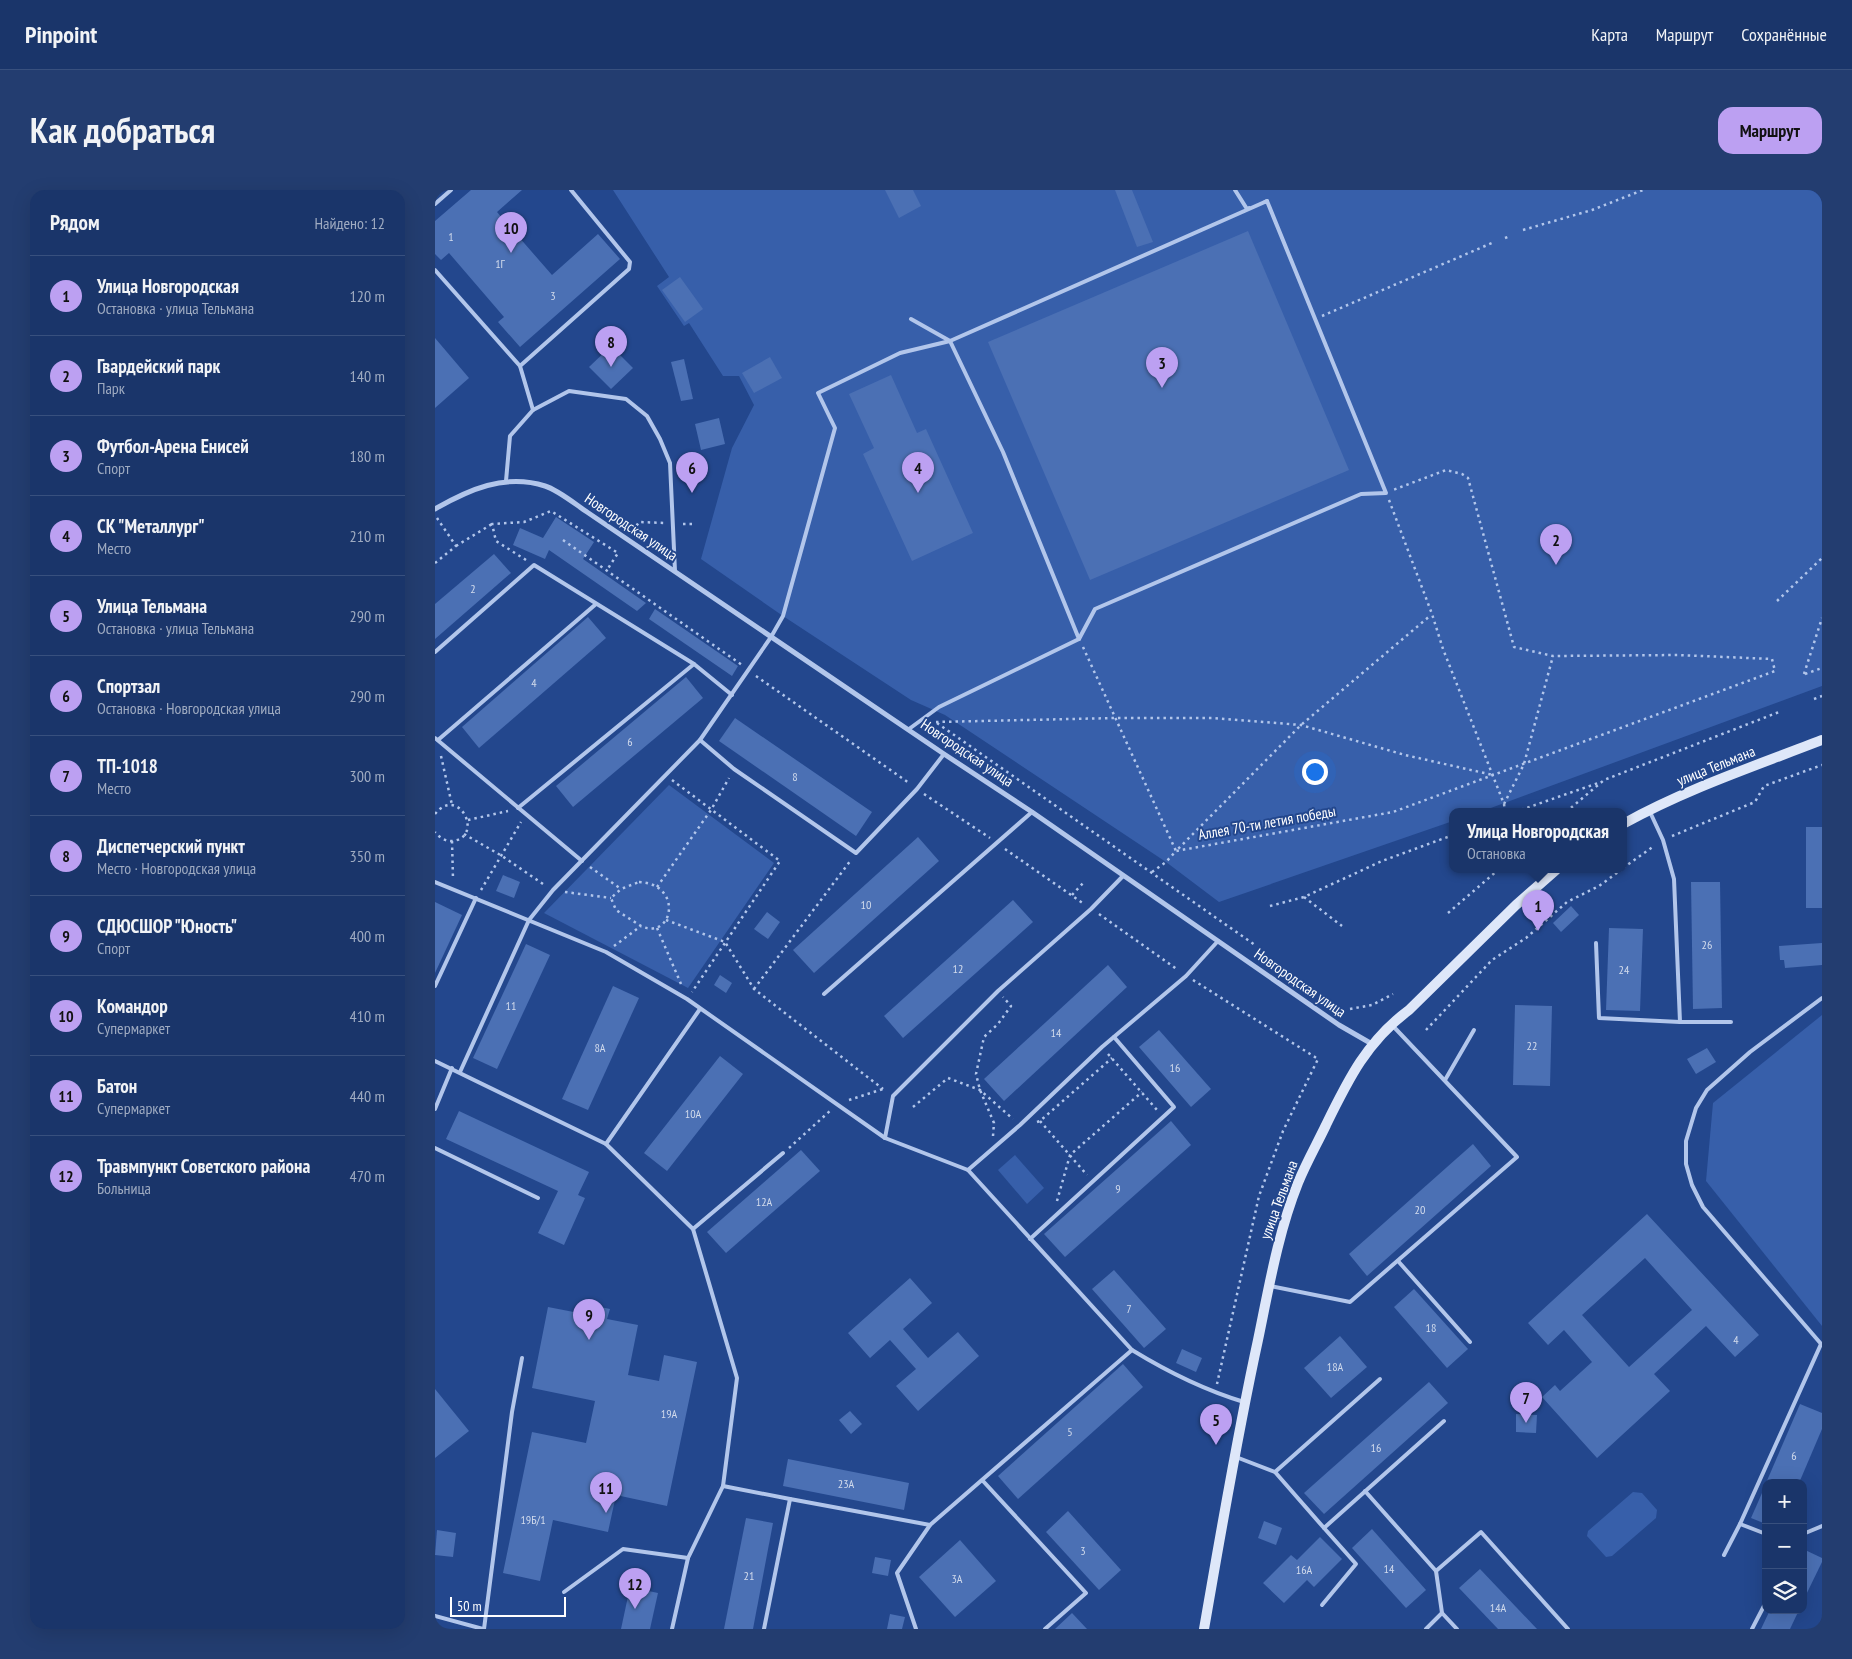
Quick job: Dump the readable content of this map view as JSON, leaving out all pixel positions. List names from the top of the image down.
{
  "streets": {
    "main road": ["улица Тельмана"],
    "street": ["Новгородская улица"],
    "path": ["Аллея 70-ти летия победы"]
  },
  "crossings": [
    ["Новгородская улица", "улица Тельмана"]
  ],
  "house_numbers": [
    "1",
    "1Г",
    "3",
    "2",
    "4",
    "6",
    "8",
    "10",
    "26",
    "12",
    "24",
    "11",
    "14",
    "22",
    "8А",
    "16",
    "10А",
    "9",
    "12А",
    "20",
    "7",
    "18",
    "4",
    "18А",
    "19А",
    "5",
    "16",
    "6",
    "23А",
    "19Б/1",
    "3",
    "14",
    "16А",
    "21",
    "3А",
    "14А"
  ],
  "scale_bar": "50 m",
  "page": {
    "header": "Pinpoint",
    "nav": ["Карта", "Маршрут", "Сохранённые"],
    "title": "Как добраться",
    "buttons": "Маршрут",
    "heading": ["Рядом", "Найдено: 12"],
    "pins": [
      "10",
      "8",
      "3",
      "4",
      "6",
      "2",
      "1",
      "9",
      "7",
      "5",
      "11",
      "12"
    ],
    "list": [
      {
        "mark": "1",
        "name": "Улица Новгородская",
        "note": "Остановка · улица Тельмана",
        "value": "120 m"
      },
      {
        "mark": "2",
        "name": "Гвардейский парк",
        "note": "Парк",
        "value": "140 m"
      },
      {
        "mark": "3",
        "name": "Футбол-Арена Енисей",
        "note": "Спорт",
        "value": "180 m"
      },
      {
        "mark": "4",
        "name": "СК \"Металлург\"",
        "note": "Место",
        "value": "210 m"
      },
      {
        "mark": "5",
        "name": "Улица Тельмана",
        "note": "Остановка · улица Тельмана",
        "value": "290 m"
      },
      {
        "mark": "6",
        "name": "Спортзал",
        "note": "Остановка · Новгородская улица",
        "value": "290 m"
      },
      {
        "mark": "7",
        "name": "ТП-1018",
        "note": "Место",
        "value": "300 m"
      },
      {
        "mark": "8",
        "name": "Диспетчерский пункт",
        "note": "Место · Новгородская улица",
        "value": "350 m"
      },
      {
        "mark": "9",
        "name": "СДЮСШОР \"Юность\"",
        "note": "Спорт",
        "value": "400 m"
      },
      {
        "mark": "10",
        "name": "Командор",
        "note": "Супермаркет",
        "value": "410 m"
      },
      {
        "mark": "11",
        "name": "Батон",
        "note": "Супермаркет",
        "value": "440 m"
      },
      {
        "mark": "12",
        "name": "Травмпункт Советского района",
        "note": "Больница",
        "value": "470 m"
      }
    ],
    "popup": ["Улица Новгородская", "Остановка"],
    "map_buttons": ["+", "−"],
    "scale": "50 m"
  }
}
